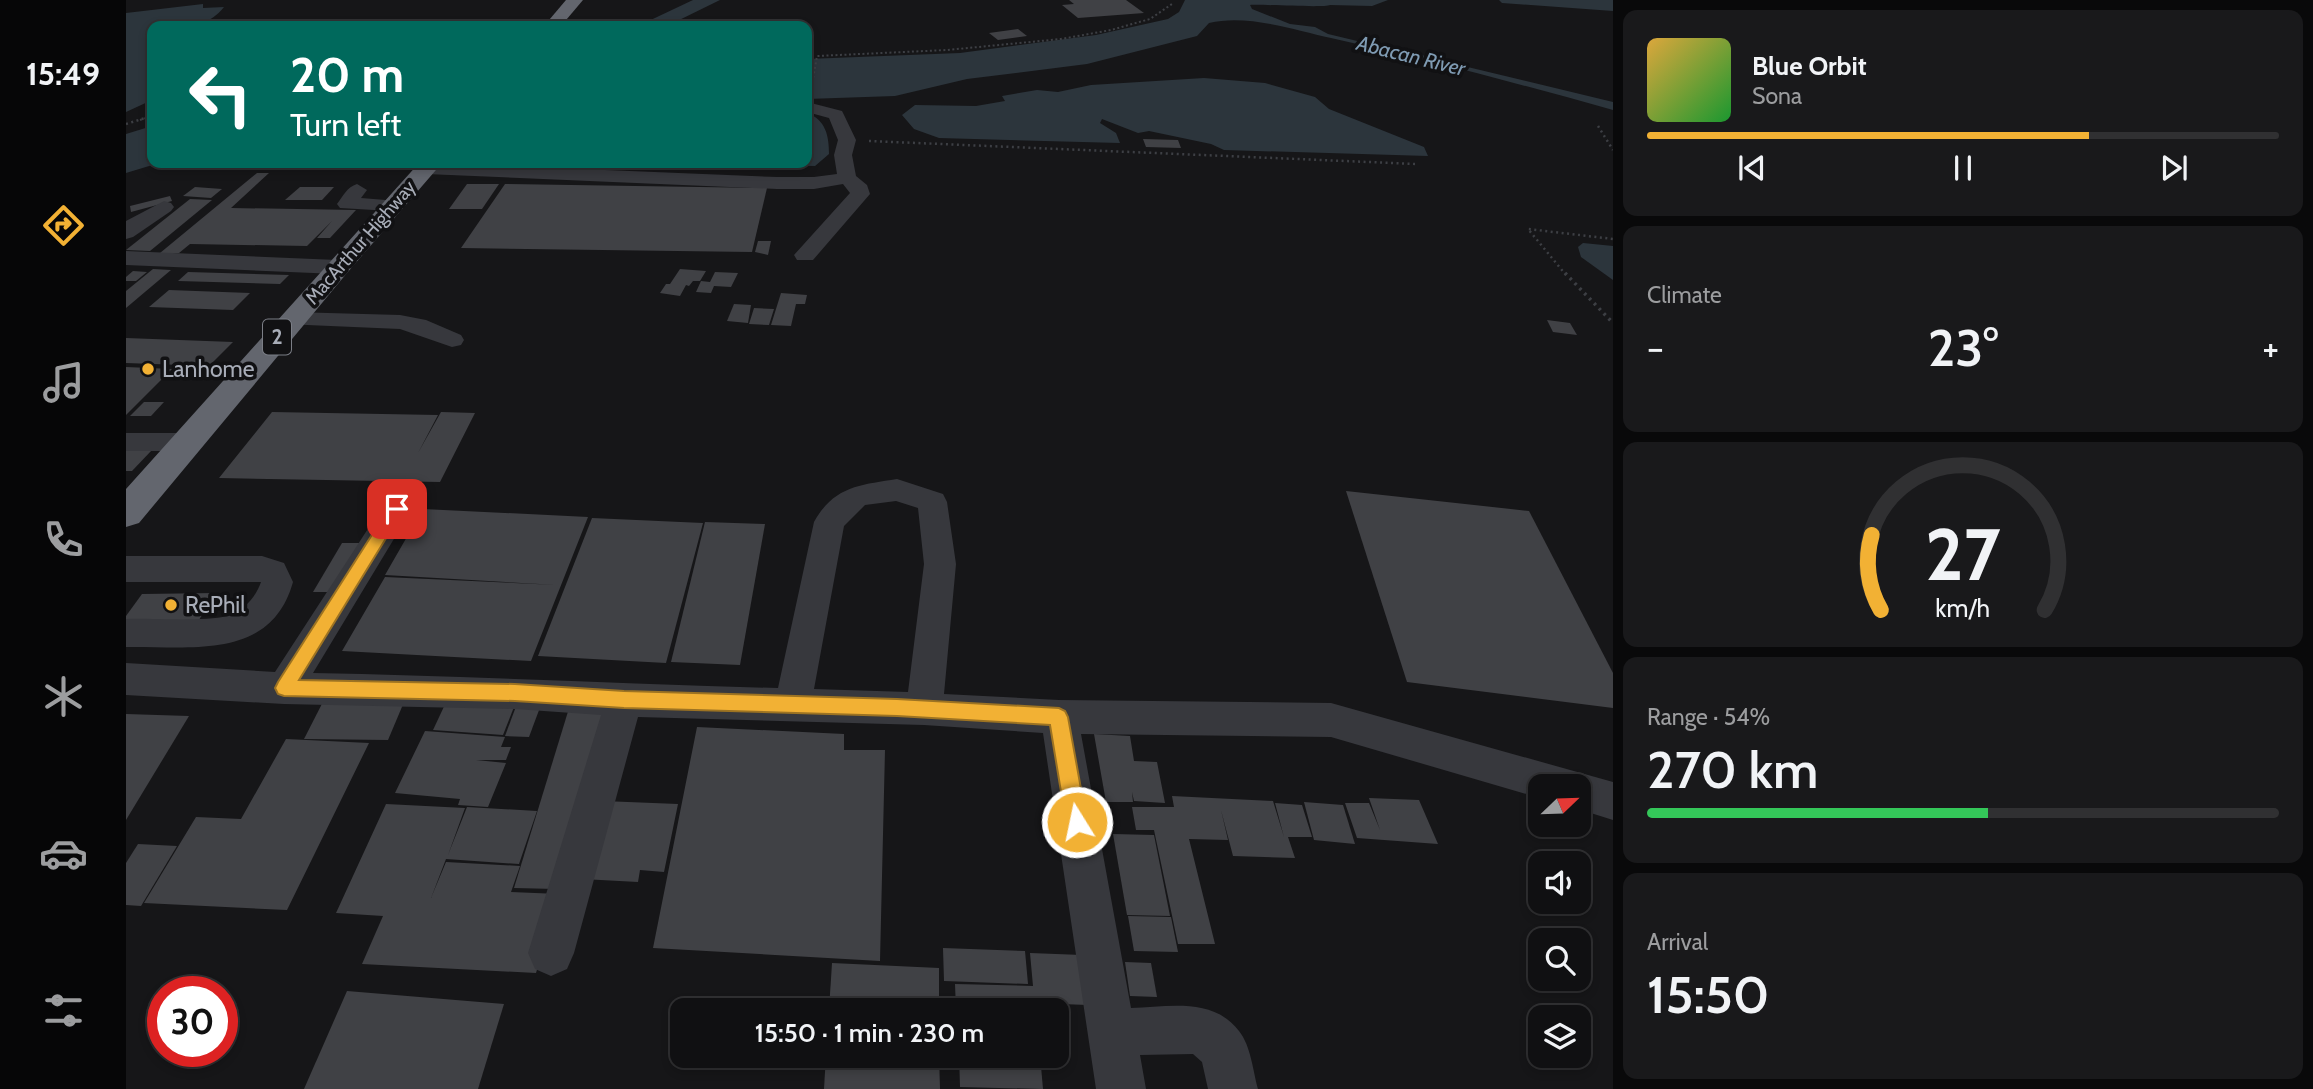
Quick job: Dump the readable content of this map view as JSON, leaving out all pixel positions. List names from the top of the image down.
{
  "streets": {
    "highway": ["MacArthur Highway", "2"]
  },
  "water": ["Abacan River"],
  "places": ["Lanhome", "RePhil"],
  "north": "top right",
  "page": {
    "tabs": "15:49",
    "turn": ["20 m", "Turn left"],
    "song": ["Blue Orbit", "Sona"],
    "tile": [
      "Climate",
      ["Range · 54%", "270 km"],
      ["Arrival", "15:50"]
    ],
    "heat": ["−", "23°", "+"],
    "limit": "30",
    "trip": "15:50 · 1 min · 230 m",
    "gauge": ["27", "km/h"]
  }
}
